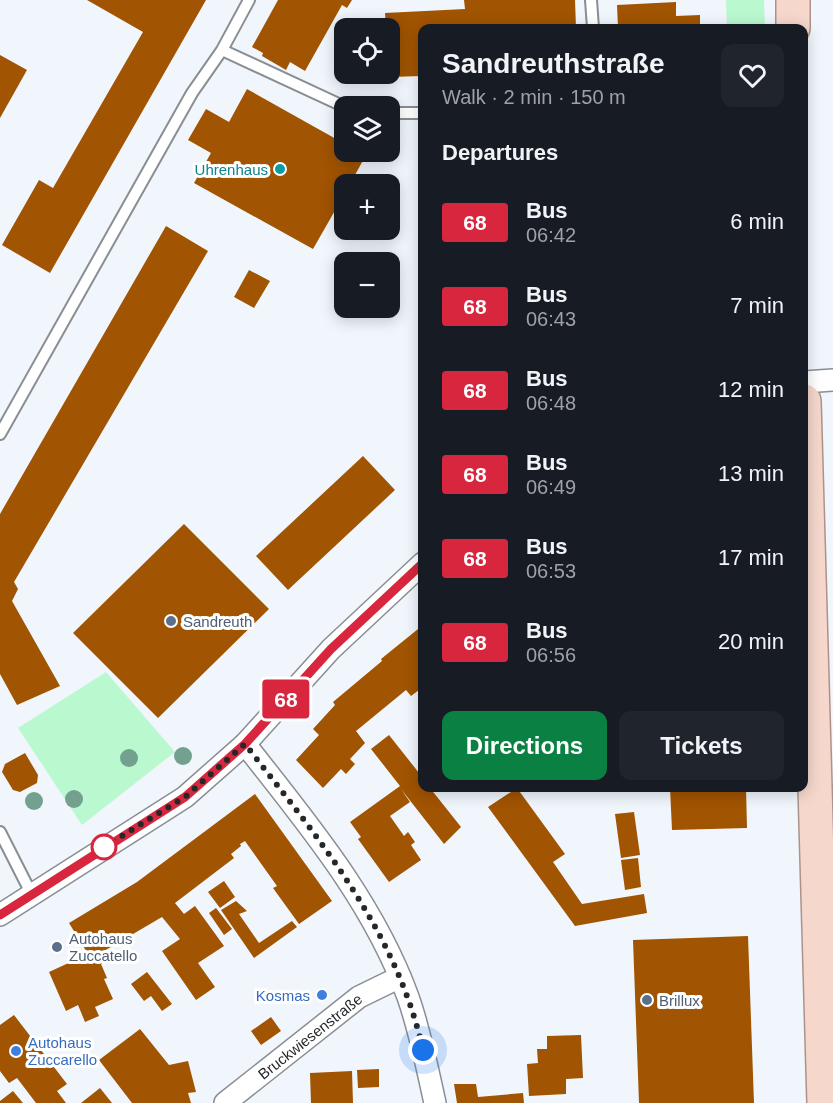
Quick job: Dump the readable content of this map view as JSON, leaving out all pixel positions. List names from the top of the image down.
{
  "streets": {
    "street": ["Bruckwiesenstraße"]
  },
  "places": [
    "Uhrenhaus",
    "Sandreuth",
    "Autohaus Zuccatello",
    "Kosmas",
    "Brillux",
    "Autohaus Zuccarello"
  ],
  "lines": ["bus line 68"],
  "page": {
    "on_map": "68",
    "map_buttons": ["+", "−"],
    "heading": [
      ["Sandreuthstraße", "Walk · 2 min · 150 m"],
      "Departures"
    ],
    "list": [
      {
        "mark": "68",
        "name": "Bus",
        "note": "06:42",
        "value": "6 min"
      },
      {
        "mark": "68",
        "name": "Bus",
        "note": "06:43",
        "value": "7 min"
      },
      {
        "mark": "68",
        "name": "Bus",
        "note": "06:48",
        "value": "12 min"
      },
      {
        "mark": "68",
        "name": "Bus",
        "note": "06:49",
        "value": "13 min"
      },
      {
        "mark": "68",
        "name": "Bus",
        "note": "06:53",
        "value": "17 min"
      },
      {
        "mark": "68",
        "name": "Bus",
        "note": "06:56",
        "value": "20 min"
      }
    ],
    "buttons": ["Directions", "Tickets"]
  }
}
